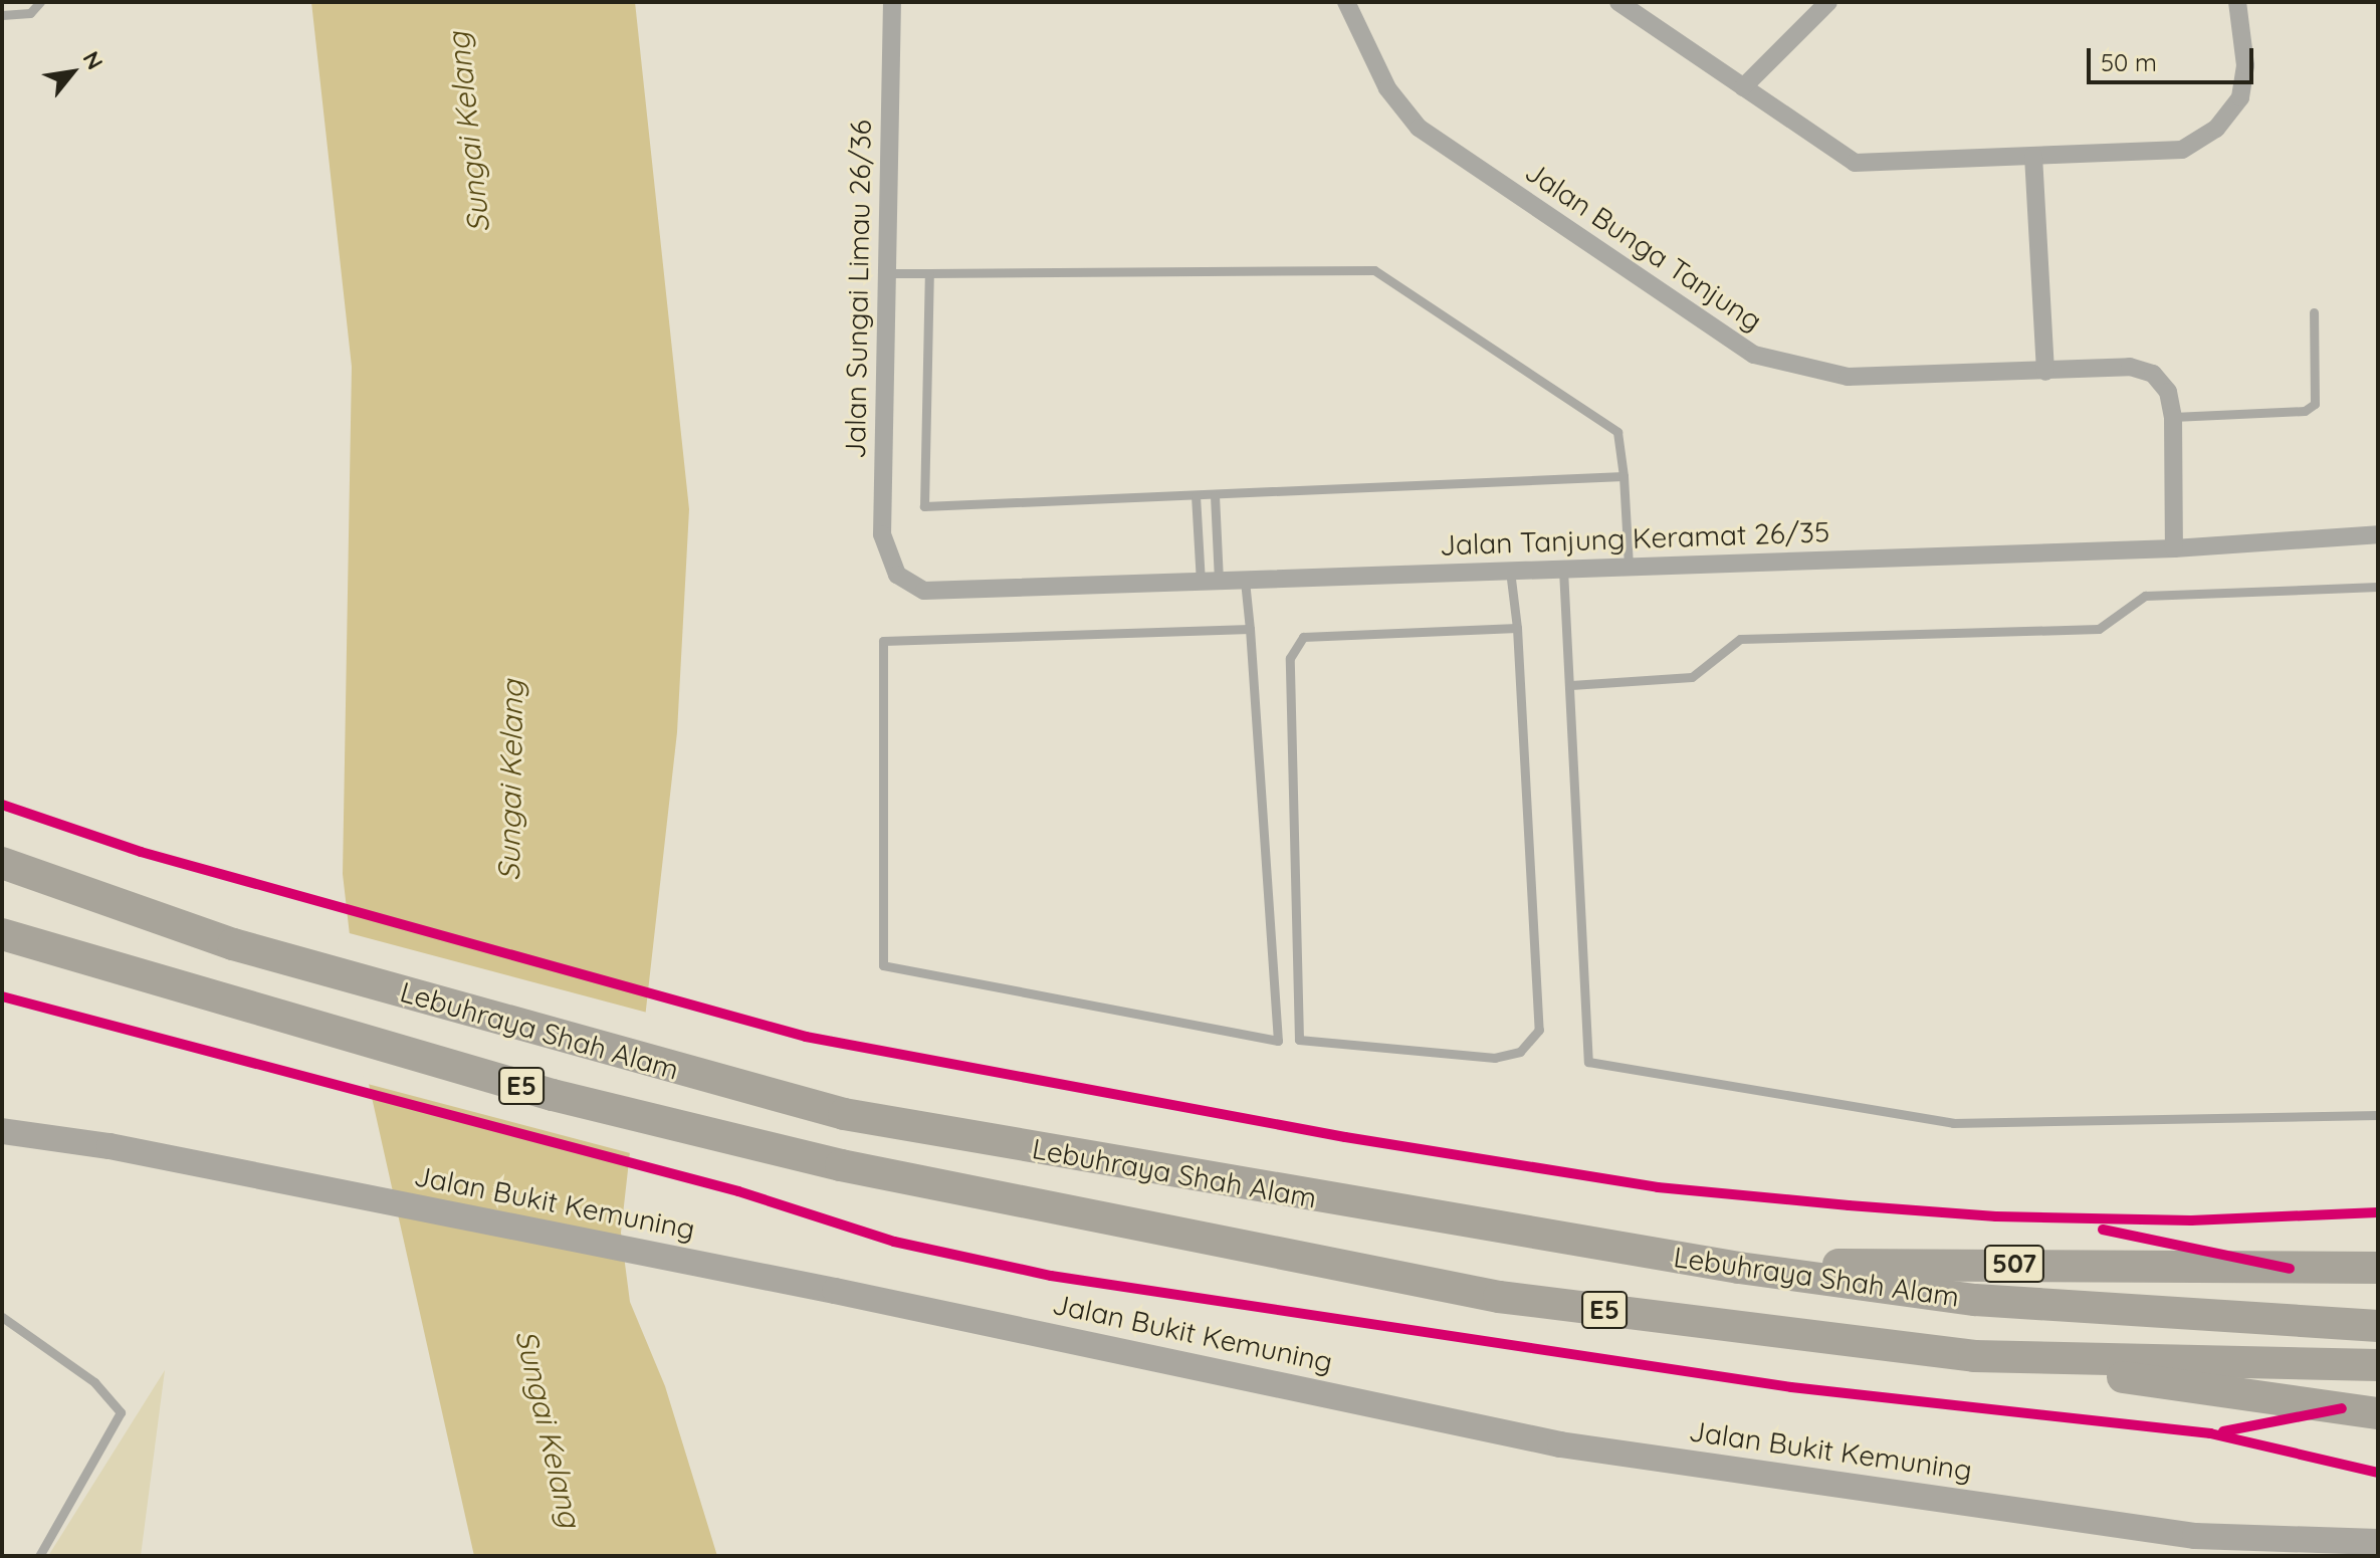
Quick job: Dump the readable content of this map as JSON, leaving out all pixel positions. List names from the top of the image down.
{
  "streets": {
    "highway": ["Lebuhraya Shah Alam", "E5", "507"],
    "main road": ["Jalan Bukit Kemuning"],
    "street": ["Jalan Bunga Tanjung", "Jalan Sungai Limau 26/36", "Jalan Tanjung Keramat 26/35"]
  },
  "crossings": [
    ["Jalan Bunga Tanjung", "Jalan Tanjung Keramat 26/35"],
    ["Jalan Sungai Limau 26/36", "Jalan Tanjung Keramat 26/35"],
    ["Lebuhraya Shah Alam", "507"]
  ],
  "water": ["Sungai Kelang"],
  "scale_bar": "50 m",
  "north": "top right"
}
